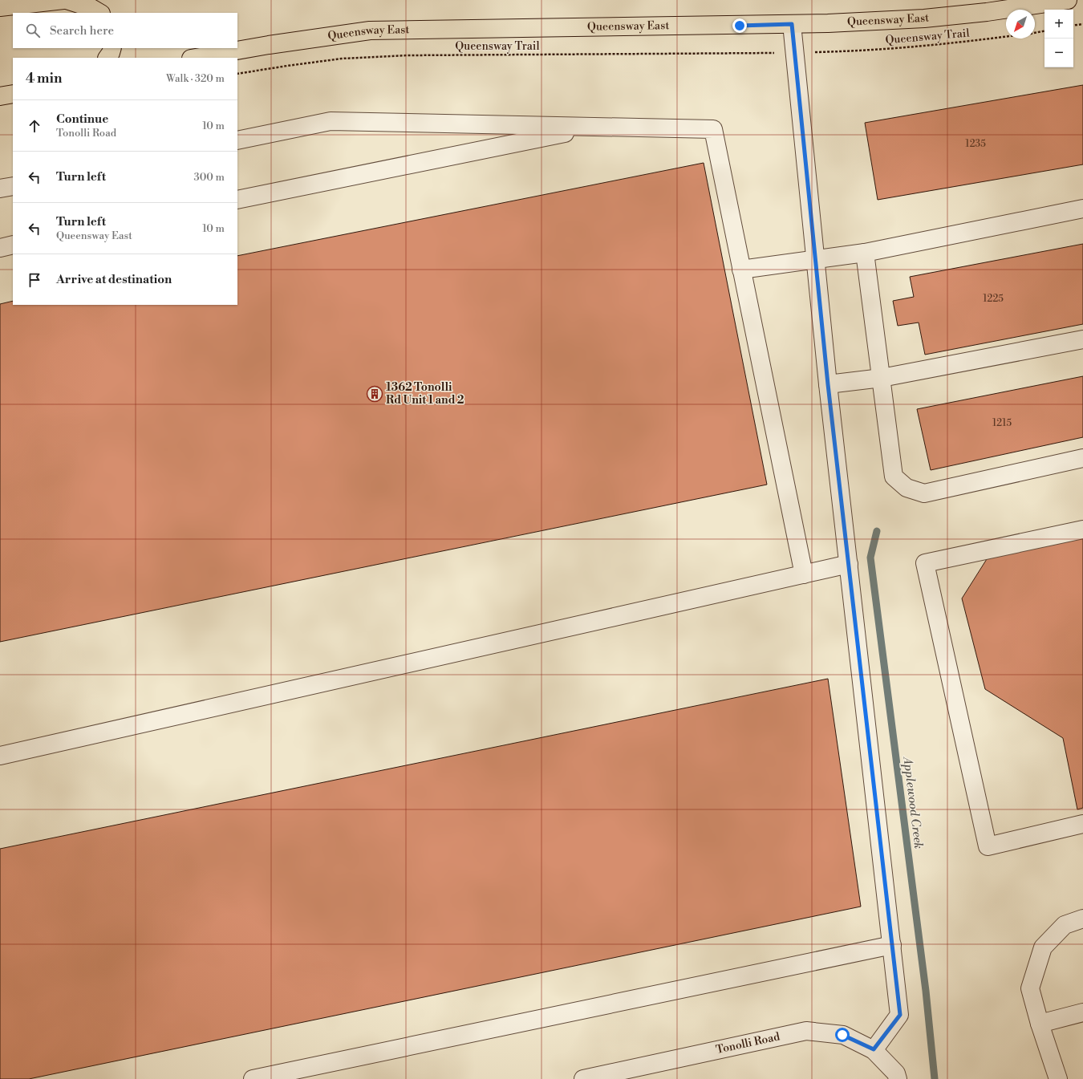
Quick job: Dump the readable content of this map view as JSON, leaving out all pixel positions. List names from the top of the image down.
{
  "streets": {
    "main road": ["Queensway East"],
    "street": ["Tonolli Road"],
    "path": ["Queensway Trail"]
  },
  "water": ["Applewood Creek"],
  "places": {
    "building": ["1362 Tonolli Rd Unit 1 and 2"]
  },
  "house_numbers": ["1235", "1225", "1215"],
  "north": "bottom left",
  "page": {
    "map_buttons": ["+", "−"],
    "search": "Search here",
    "heading": ["4 min", "Walk · 320 m"],
    "list": [
      ["Continue", "Tonolli Road", "10 m"],
      ["Turn left", "300 m"],
      ["Turn left", "Queensway East", "10 m"],
      "Arrive at destination"
    ]
  }
}
